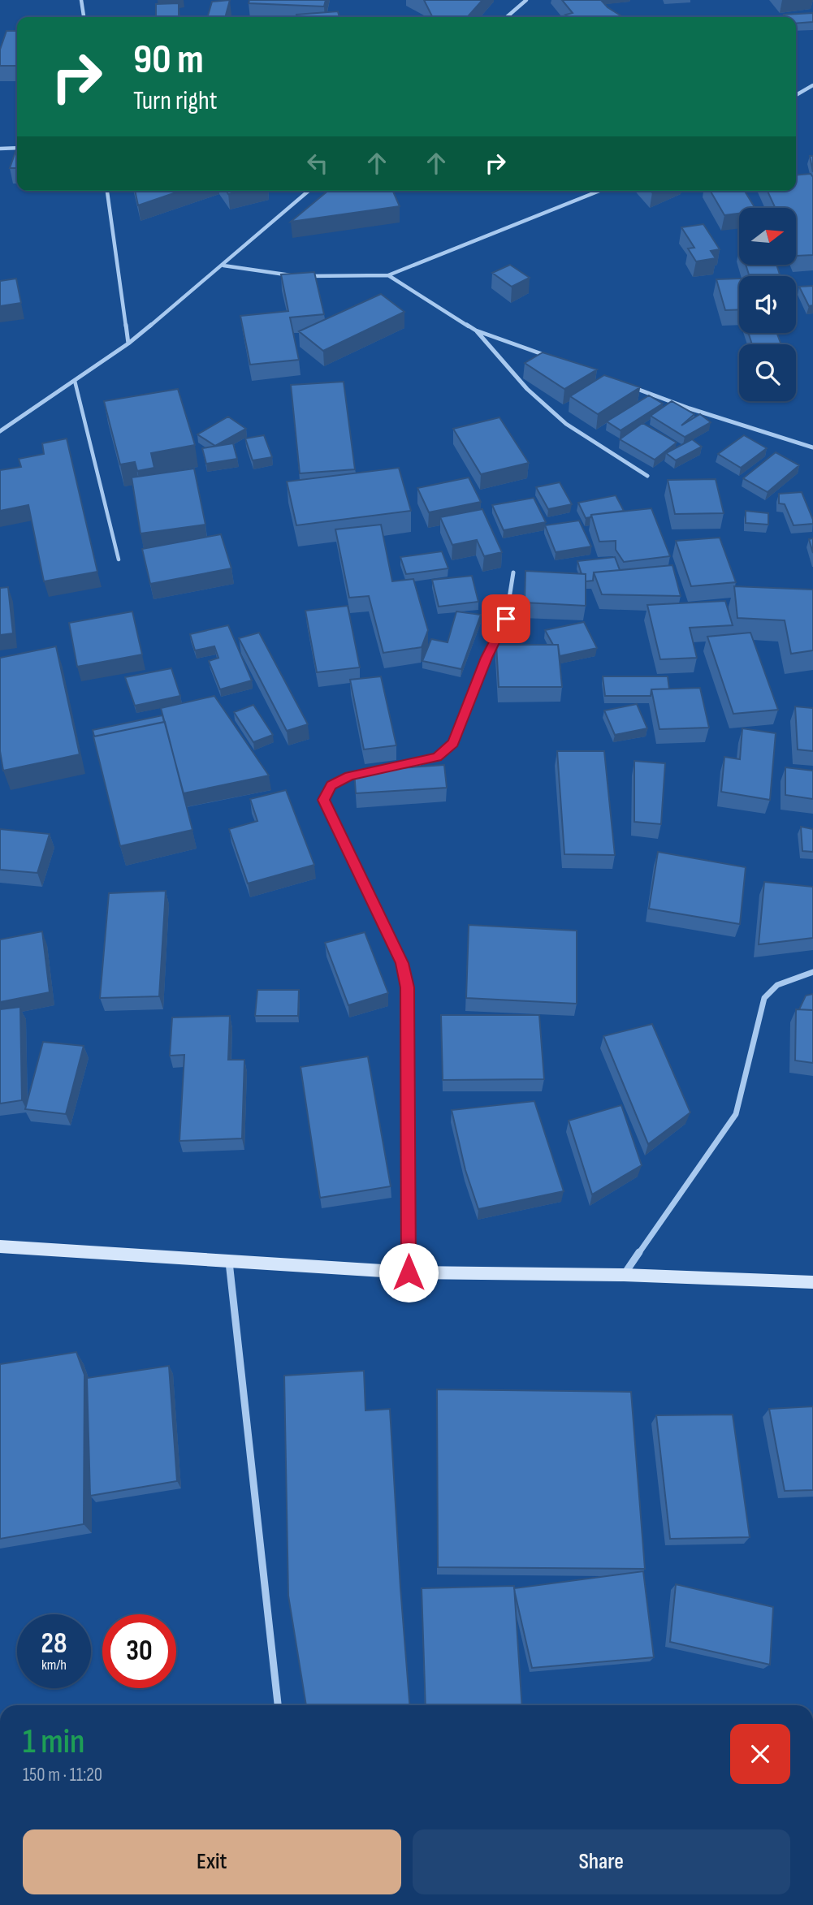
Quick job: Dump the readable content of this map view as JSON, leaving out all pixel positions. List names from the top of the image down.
{
  "north": "right",
  "page": {
    "turn": ["90 m", "Turn right"],
    "speed": "28 km/h",
    "limit": "30",
    "heading": ["1 min", "150 m · 11:20"],
    "buttons": ["Exit", "Share"]
  }
}
